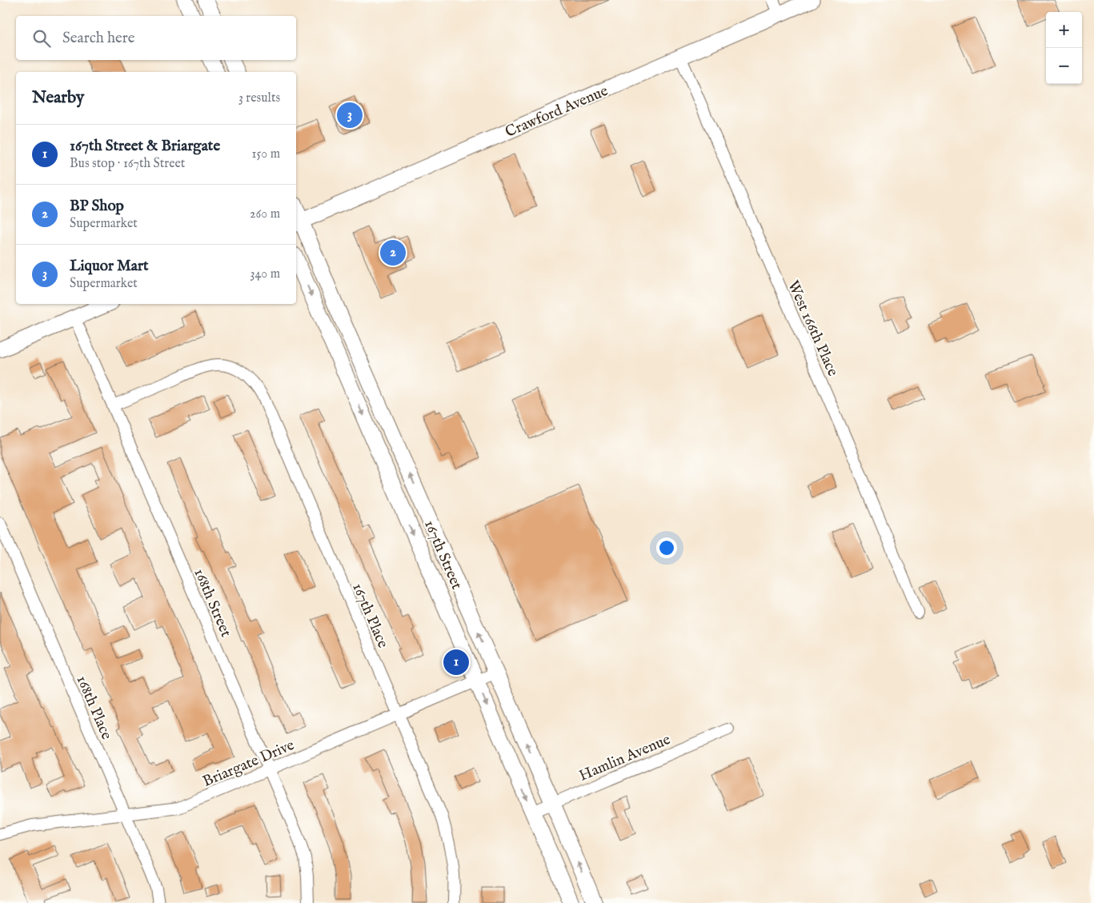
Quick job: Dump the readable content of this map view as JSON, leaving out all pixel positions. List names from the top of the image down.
{
  "streets": {
    "main road": ["Crawford Avenue", "167th Street"],
    "street": [
      "West 166th Place",
      "168th Street",
      "167th Place",
      "168th Place",
      "Hamlin Avenue",
      "Briargate Drive"
    ]
  },
  "crossings": [
    ["Crawford Avenue", "West 166th Place"],
    ["Crawford Avenue", "167th Street"],
    ["167th Street", "Hamlin Avenue"],
    ["167th Street", "Briargate Drive"],
    ["168th Street", "167th Place"],
    ["168th Street", "Briargate Drive"],
    ["167th Place", "Briargate Drive"],
    ["168th Place", "Briargate Drive"]
  ],
  "page": {
    "map_buttons": ["+", "−"],
    "search": "Search here",
    "heading": ["Nearby", "3 results"],
    "pins": ["3", "2", "1"],
    "list": [
      {
        "mark": "1",
        "name": "167th Street & Briargate",
        "note": "Bus stop · 167th Street",
        "value": "150 m"
      },
      {
        "mark": "2",
        "name": "BP Shop",
        "note": "Supermarket",
        "value": "260 m"
      },
      {
        "mark": "3",
        "name": "Liquor Mart",
        "note": "Supermarket",
        "value": "340 m"
      }
    ]
  }
}
